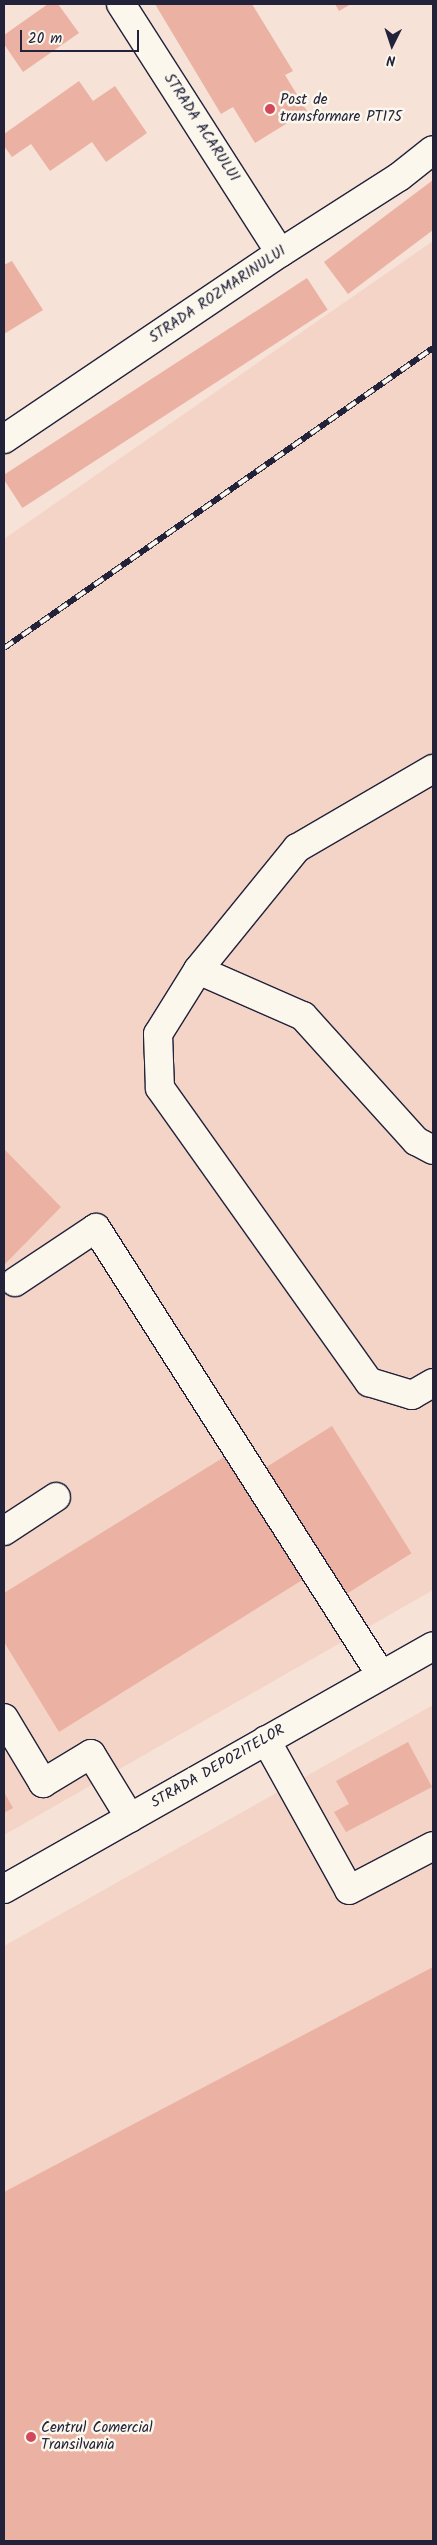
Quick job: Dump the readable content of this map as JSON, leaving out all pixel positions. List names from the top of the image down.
{
  "streets": {
    "street": ["STRADA ACARULUI", "STRADA ROZMARINULUI", "STRADA DEPOZITELOR"]
  },
  "crossings": [
    ["STRADA ACARULUI", "STRADA ROZMARINULUI"]
  ],
  "places": ["Post de transformare PT175", "Centrul Comercial Transilvania"],
  "scale_bar": "20 m",
  "north": "bottom"
}
